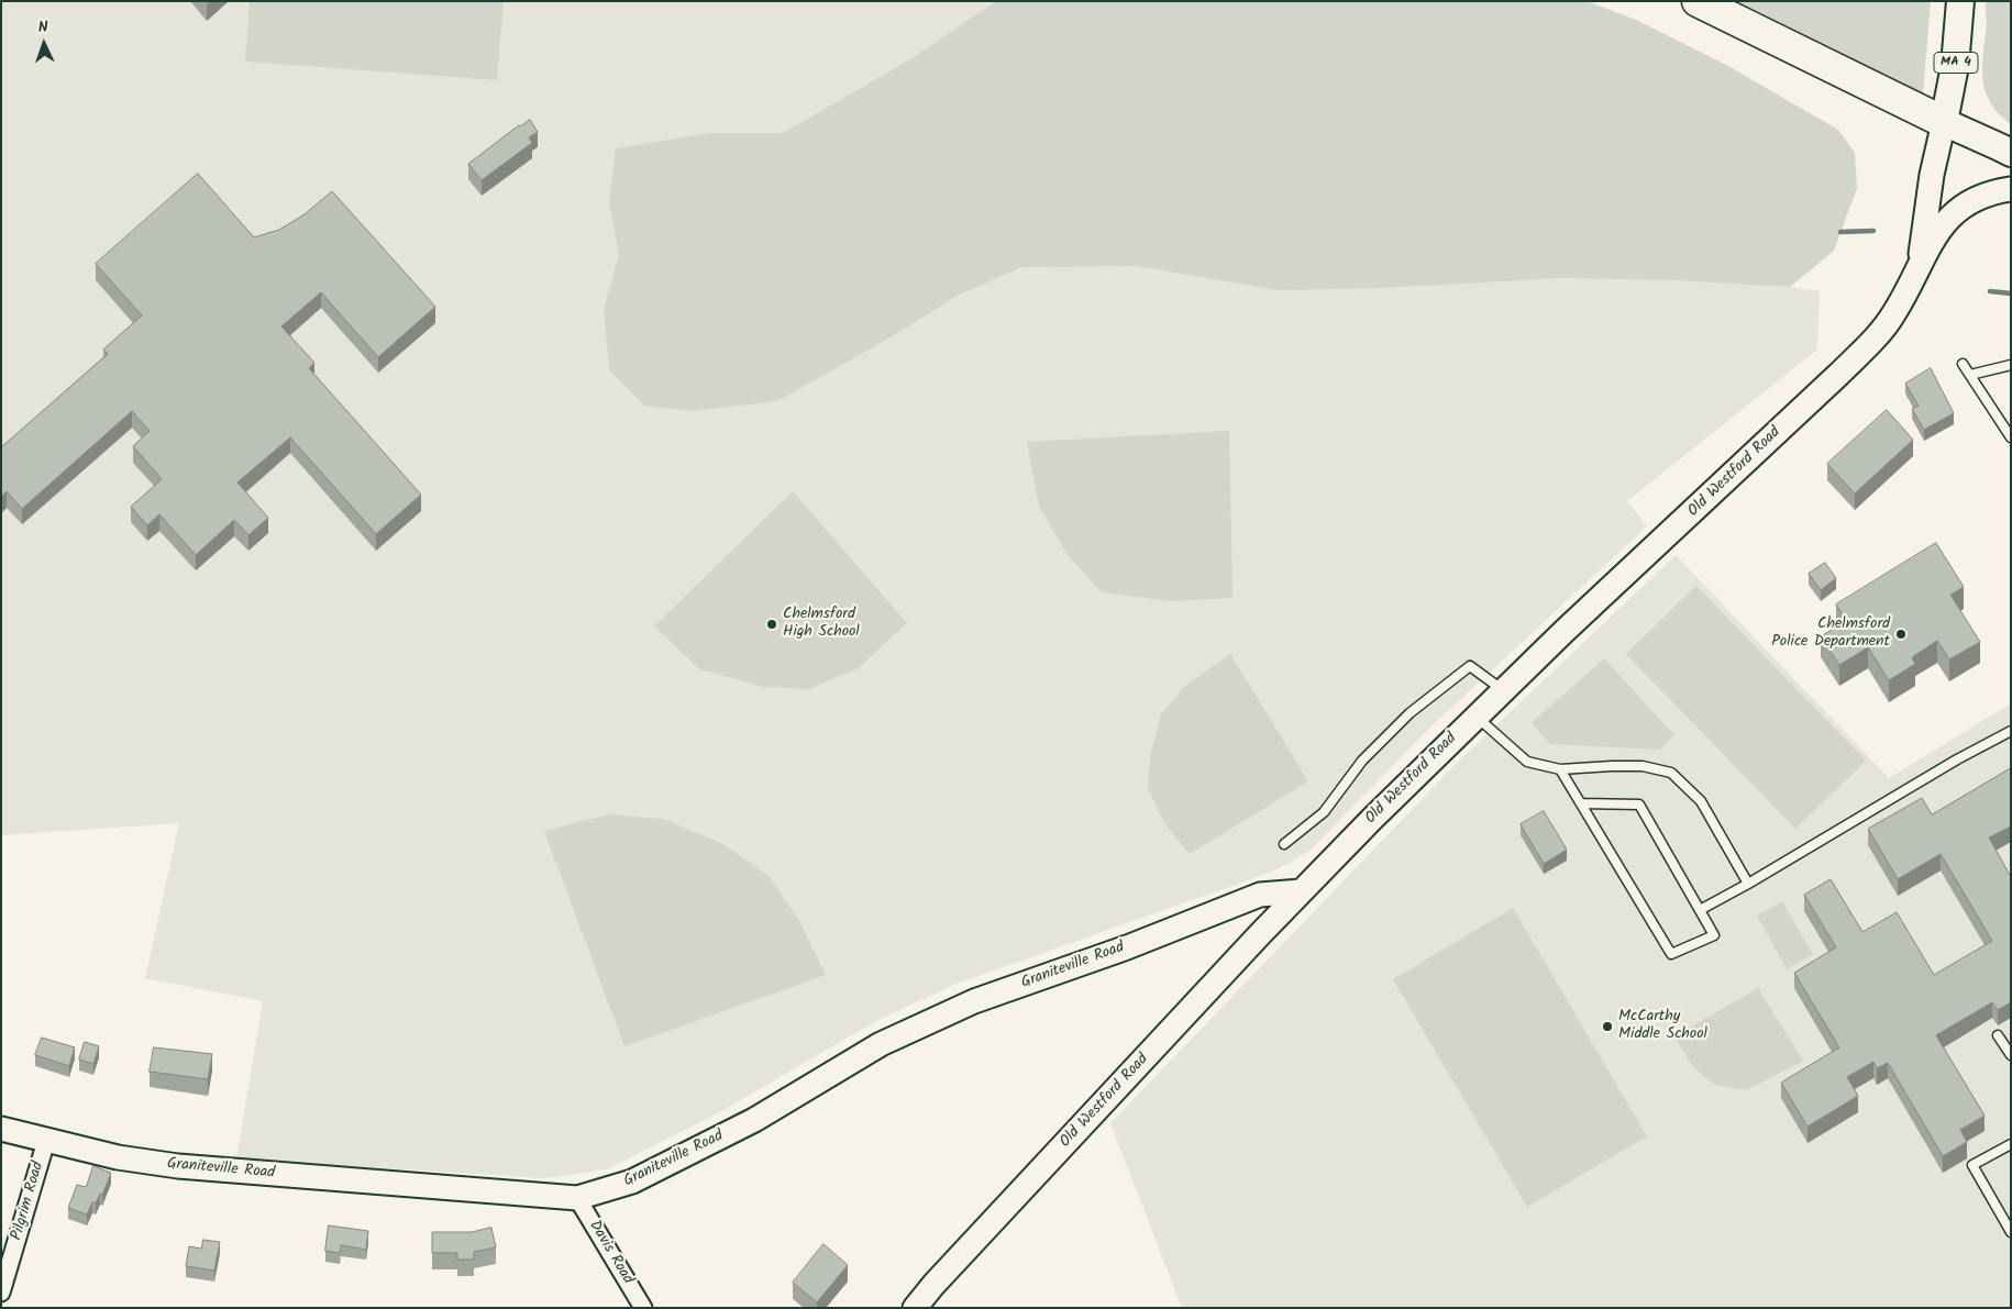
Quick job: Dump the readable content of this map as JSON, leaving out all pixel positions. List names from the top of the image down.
{
  "streets": {
    "main road": ["MA 4", "Old Westford Road", "Graniteville Road"],
    "street": ["Pilgrim Road", "Davis Road"]
  },
  "crossings": [
    ["MA 4", "Old Westford Road"],
    ["Old Westford Road", "Graniteville Road"],
    ["Graniteville Road", "Pilgrim Road"],
    ["Graniteville Road", "Davis Road"]
  ],
  "places": ["Chelmsford High School", "Chelmsford Police Department", "McCarthy Middle School"],
  "north": "top"
}
